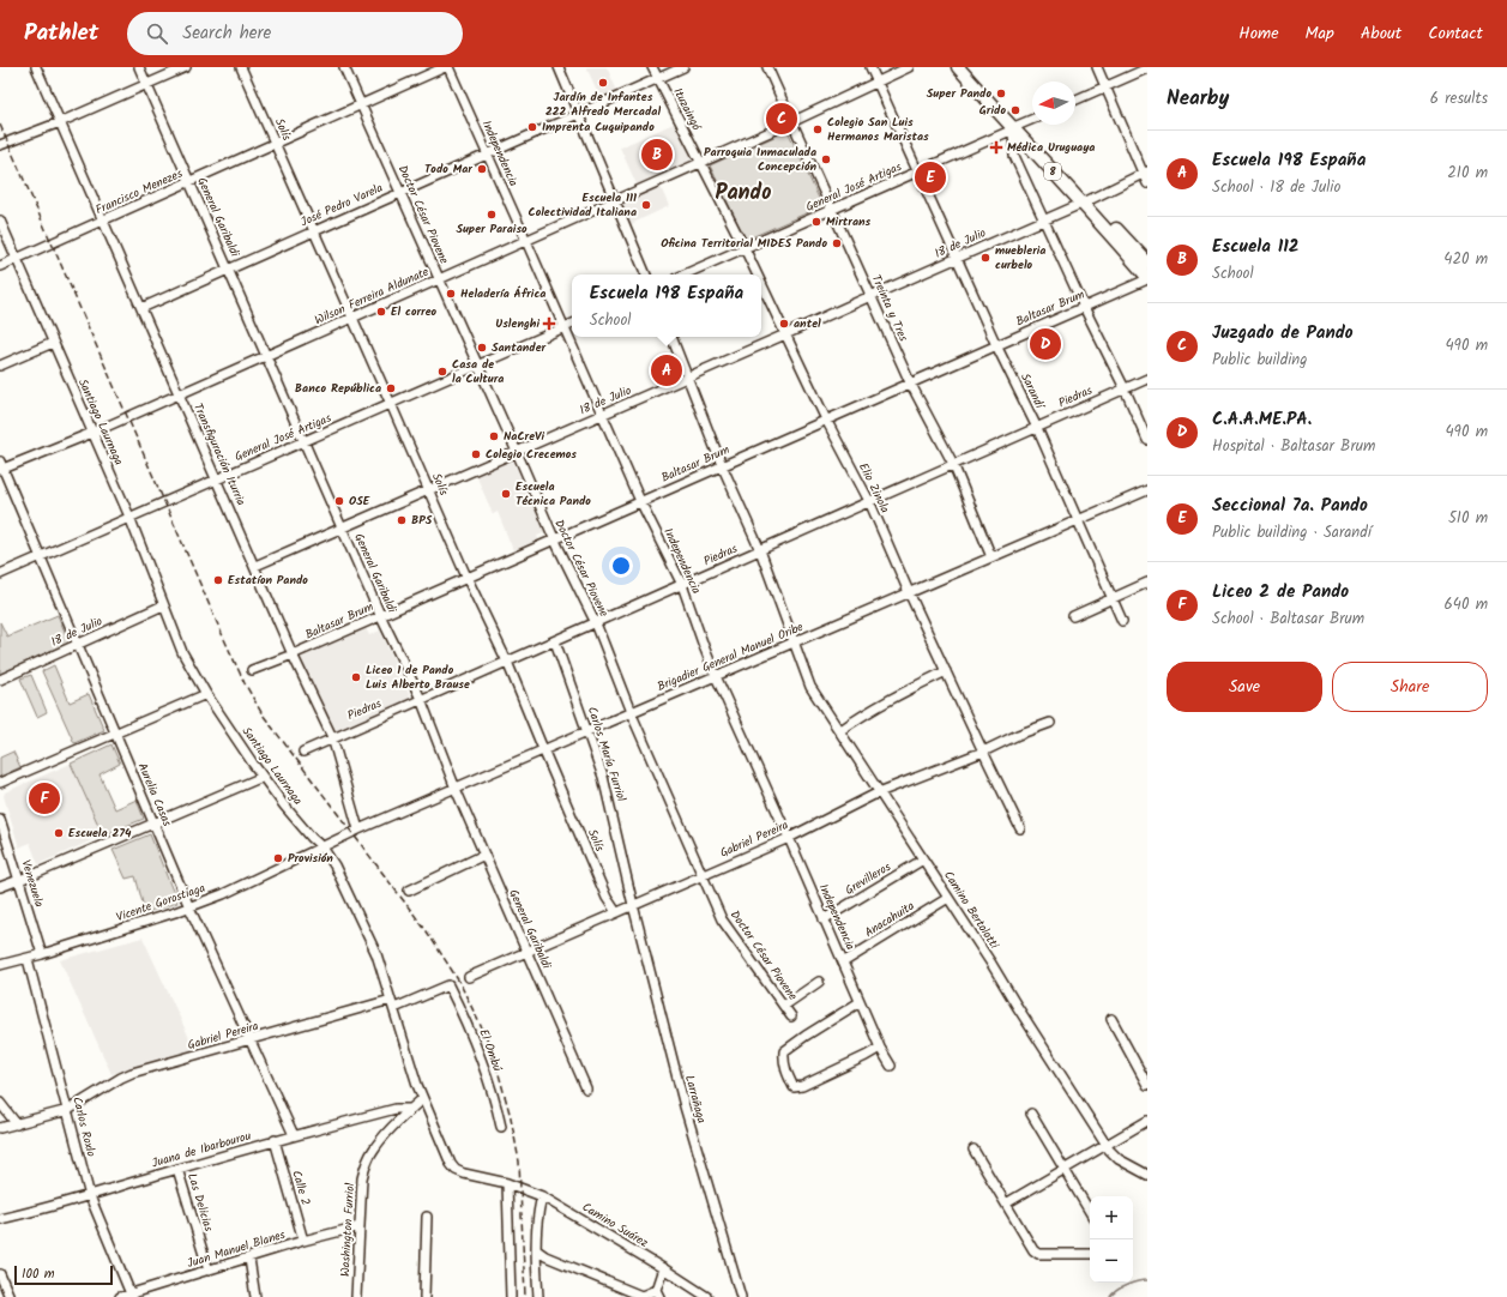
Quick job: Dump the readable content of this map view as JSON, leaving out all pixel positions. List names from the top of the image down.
{
  "streets": {
    "highway": ["8"],
    "street": [
      "Ituzaingó",
      "Solís",
      "Independencia",
      "General José Artigas",
      "Francisco Menezes",
      "José Pedro Varela",
      "Doctor César Piovene",
      "General Garibaldi",
      "18 de Julio",
      "Wilson Ferreira Aldunate",
      "Treinta y Tres",
      "Baltasar Brum",
      "Sarandí",
      "Piedras",
      "Santiago Laurnaga",
      "Transfiguración Iturria",
      "Elio Zinola",
      "Brigadier General Manuel Oribe",
      "Carlos María Furriol",
      "Aurelia Casas",
      "Gabriel Pereira",
      "Grevilleros",
      "Venezuela",
      "Vicente Gorostiaga",
      "Camino Bertolotti",
      "Anacahuita",
      "El Ombú",
      "Larrañaga",
      "Carlos Roxlo",
      "Juana de Ibarbourou",
      "Calle 2",
      "Las Delicias",
      "Camino Suárez",
      "Washington Furriol",
      "Juan Manuel Blanes"
    ]
  },
  "crossings": [
    ["Ituzaingó", "José Pedro Varela"],
    ["Ituzaingó", "Wilson Ferreira Aldunate"],
    ["Ituzaingó", "Elio Zinola"],
    ["Solís", "General José Artigas"],
    ["Solís", "Francisco Menezes"],
    ["Solís", "José Pedro Varela"],
    ["Solís", "18 de Julio"],
    ["Solís", "Wilson Ferreira Aldunate"],
    ["Solís", "Baltasar Brum"],
    ["Solís", "Piedras"],
    ["Solís", "Brigadier General Manuel Oribe"],
    ["Solís", "Gabriel Pereira"],
    ["Independencia", "General José Artigas"],
    ["Independencia", "José Pedro Varela"],
    ["Independencia", "18 de Julio"],
    ["Independencia", "Wilson Ferreira Aldunate"],
    ["Independencia", "Baltasar Brum"],
    ["Independencia", "Piedras"],
    ["Independencia", "Brigadier General Manuel Oribe"],
    ["Independencia", "Gabriel Pereira"],
    ["Independencia", "Grevilleros"],
    ["Independencia", "Anacahuita"],
    ["8", "General José Artigas"],
    ["8", "18 de Julio"],
    ["8", "Baltasar Brum"],
    ["General José Artigas", "Doctor César Piovene"],
    ["General José Artigas", "General Garibaldi"],
    ["General José Artigas", "Treinta y Tres"],
    ["General José Artigas", "Sarandí"],
    ["General José Artigas", "Santiago Laurnaga"],
    ["General José Artigas", "Transfiguración Iturria"],
    ["General José Artigas", "Elio Zinola"],
    ["General José Artigas", "Aurelia Casas"],
    ["Francisco Menezes", "Doctor César Piovene"],
    ["Francisco Menezes", "General Garibaldi"],
    ["Francisco Menezes", "Santiago Laurnaga"],
    ["Francisco Menezes", "Transfiguración Iturria"],
    ["José Pedro Varela", "Doctor César Piovene"],
    ["José Pedro Varela", "General Garibaldi"],
    ["José Pedro Varela", "Transfiguración Iturria"],
    ["Doctor César Piovene", "18 de Julio"],
    ["Doctor César Piovene", "Wilson Ferreira Aldunate"],
    ["Doctor César Piovene", "Baltasar Brum"],
    ["Doctor César Piovene", "Piedras"],
    ["Doctor César Piovene", "Brigadier General Manuel Oribe"],
    ["Doctor César Piovene", "Gabriel Pereira"],
    ["General Garibaldi", "18 de Julio"],
    ["General Garibaldi", "Wilson Ferreira Aldunate"],
    ["General Garibaldi", "Baltasar Brum"],
    ["General Garibaldi", "Piedras"],
    ["General Garibaldi", "Brigadier General Manuel Oribe"],
    ["General Garibaldi", "Gabriel Pereira"],
    ["18 de Julio", "Treinta y Tres"],
    ["18 de Julio", "Sarandí"],
    ["18 de Julio", "Santiago Laurnaga"],
    ["18 de Julio", "Transfiguración Iturria"],
    ["18 de Julio", "Elio Zinola"],
    ["18 de Julio", "Aurelia Casas"],
    ["18 de Julio", "Camino Bertolotti"],
    ["Wilson Ferreira Aldunate", "Treinta y Tres"],
    ["Wilson Ferreira Aldunate", "Sarandí"],
    ["Wilson Ferreira Aldunate", "Santiago Laurnaga"],
    ["Wilson Ferreira Aldunate", "Transfiguración Iturria"],
    ["Wilson Ferreira Aldunate", "Elio Zinola"],
    ["Wilson Ferreira Aldunate", "Aurelia Casas"],
    ["Treinta y Tres", "Baltasar Brum"],
    ["Treinta y Tres", "Piedras"],
    ["Treinta y Tres", "Brigadier General Manuel Oribe"],
    ["Baltasar Brum", "Sarandí"],
    ["Baltasar Brum", "Transfiguración Iturria"],
    ["Baltasar Brum", "Elio Zinola"],
    ["Baltasar Brum", "Camino Bertolotti"],
    ["Sarandí", "Piedras"],
    ["Sarandí", "Brigadier General Manuel Oribe"],
    ["Piedras", "Transfiguración Iturria"],
    ["Piedras", "Elio Zinola"],
    ["Piedras", "Carlos María Furriol"],
    ["Piedras", "Camino Bertolotti"],
    ["Santiago Laurnaga", "Brigadier General Manuel Oribe"],
    ["Santiago Laurnaga", "Gabriel Pereira"],
    ["Santiago Laurnaga", "Vicente Gorostiaga"],
    ["Santiago Laurnaga", "Camino Suárez"],
    ["Santiago Laurnaga", "Washington Furriol"],
    ["Transfiguración Iturria", "Brigadier General Manuel Oribe"],
    ["Elio Zinola", "Brigadier General Manuel Oribe"],
    ["Elio Zinola", "Gabriel Pereira"],
    ["Brigadier General Manuel Oribe", "Carlos María Furriol"],
    ["Brigadier General Manuel Oribe", "Vicente Gorostiaga"],
    ["Brigadier General Manuel Oribe", "Camino Bertolotti"],
    ["Carlos María Furriol", "Gabriel Pereira"],
    ["Carlos María Furriol", "Larrañaga"],
    ["Aurelia Casas", "Gabriel Pereira"],
    ["Aurelia Casas", "Vicente Gorostiaga"],
    ["Aurelia Casas", "Juana de Ibarbourou"],
    ["Gabriel Pereira", "Camino Bertolotti"],
    ["Gabriel Pereira", "El Ombú"],
    ["Gabriel Pereira", "Larrañaga"],
    ["Gabriel Pereira", "Carlos Roxlo"],
    ["Grevilleros", "Camino Bertolotti"],
    ["Venezuela", "Vicente Gorostiaga"],
    ["Vicente Gorostiaga", "Carlos Roxlo"],
    ["Camino Bertolotti", "Anacahuita"],
    ["Carlos Roxlo", "Juana de Ibarbourou"],
    ["Carlos Roxlo", "Juan Manuel Blanes"],
    ["Juana de Ibarbourou", "Calle 2"],
    ["Juana de Ibarbourou", "Las Delicias"],
    ["Juana de Ibarbourou", "Washington Furriol"],
    ["Calle 2", "Juan Manuel Blanes"],
    ["Las Delicias", "Juan Manuel Blanes"],
    ["Washington Furriol", "Juan Manuel Blanes"]
  ],
  "districts": ["Pando"],
  "places": {
    "other": [
      "Jardín de Infantes 222 Alfredo Mercadal",
      "Super Pando",
      "Grido",
      "Imprenta Cuquipando",
      "Colegio San Luis Hermanos Maristas",
      "Parroquia Inmaculada Concepción",
      "Todo Mar",
      "Escuela 111 Colectividad Italiana",
      "Super Paraiso",
      "Mirtrans",
      "Oficina Territorial MIDES Pando",
      "muebleria curbelo",
      "Heladería África",
      "El correo",
      "antel",
      "Santander",
      "Casa de la Cultura",
      "Banco República",
      "NaCreVi",
      "Colegio Crecemos",
      "Escuela Técnica Pando",
      "OSE",
      "BPS",
      "Estatíon Pando",
      "Liceo 1 de Pando Luis Alberto Brause",
      "Escuela 274",
      "Provisión"
    ],
    "health": ["Médica Uruguaya", "Uslenghi"]
  },
  "scale_bar": "100 m",
  "north": "left",
  "page": {
    "header": "Pathlet",
    "search": "Search here",
    "nav": [
      "Home",
      "Map",
      "About",
      "Contact"
    ],
    "heading": ["Nearby", "6 results"],
    "pins": [
      "C",
      "B",
      "E",
      "D",
      "A",
      "F"
    ],
    "list": [
      {
        "mark": "A",
        "name": "Escuela 198 España",
        "note": "School · 18 de Julio",
        "value": "210 m"
      },
      {
        "mark": "B",
        "name": "Escuela 112",
        "note": "School",
        "value": "420 m"
      },
      {
        "mark": "C",
        "name": "Juzgado de Pando",
        "note": "Public building",
        "value": "490 m"
      },
      {
        "mark": "D",
        "name": "C.A.A.ME.PA.",
        "note": "Hospital · Baltasar Brum",
        "value": "490 m"
      },
      {
        "mark": "E",
        "name": "Seccional 7a. Pando",
        "note": "Public building · Sarandí",
        "value": "510 m"
      },
      {
        "mark": "F",
        "name": "Liceo 2 de Pando",
        "note": "School · Baltasar Brum",
        "value": "640 m"
      }
    ],
    "popup": ["Escuela 198 España", "School"],
    "buttons": ["Save", "Share"],
    "map_buttons": ["+", "−"],
    "scale": "100 m"
  }
}
